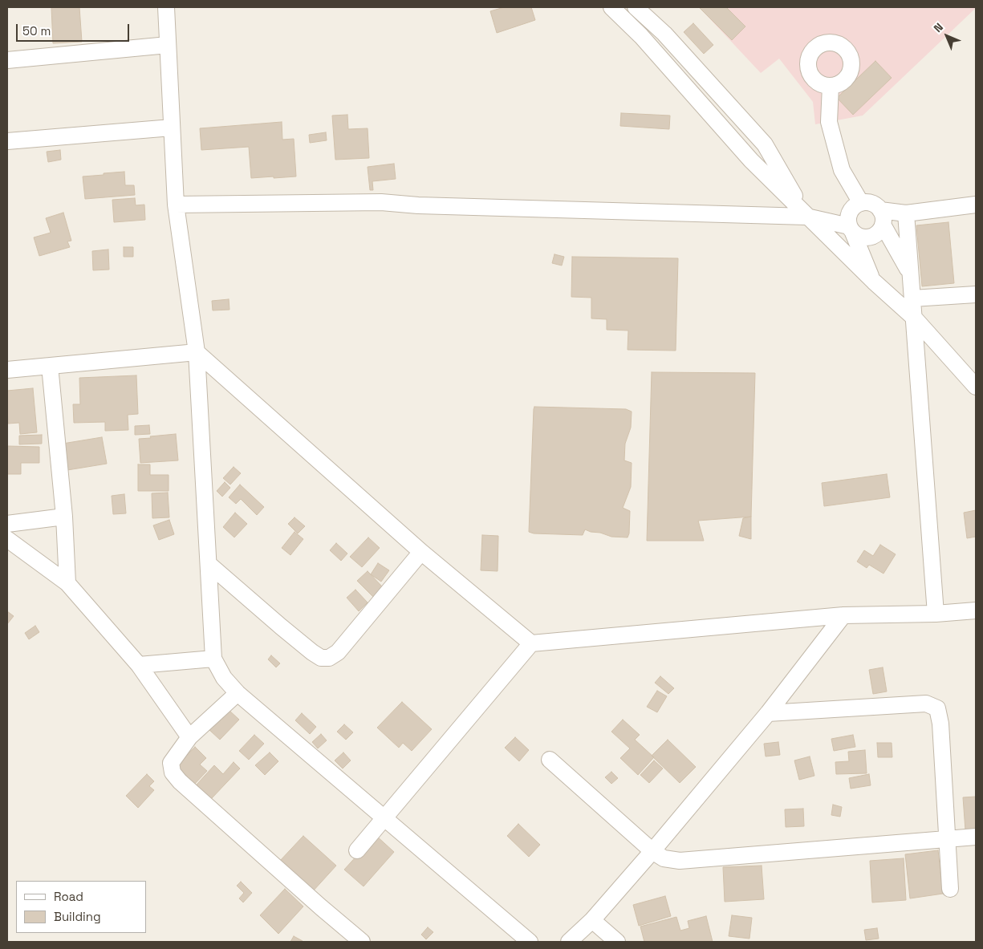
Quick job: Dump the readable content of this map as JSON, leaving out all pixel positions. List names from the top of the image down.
{
  "legend": ["Road", "Building"],
  "scale_bar": "50 m",
  "north": "top left"
}
